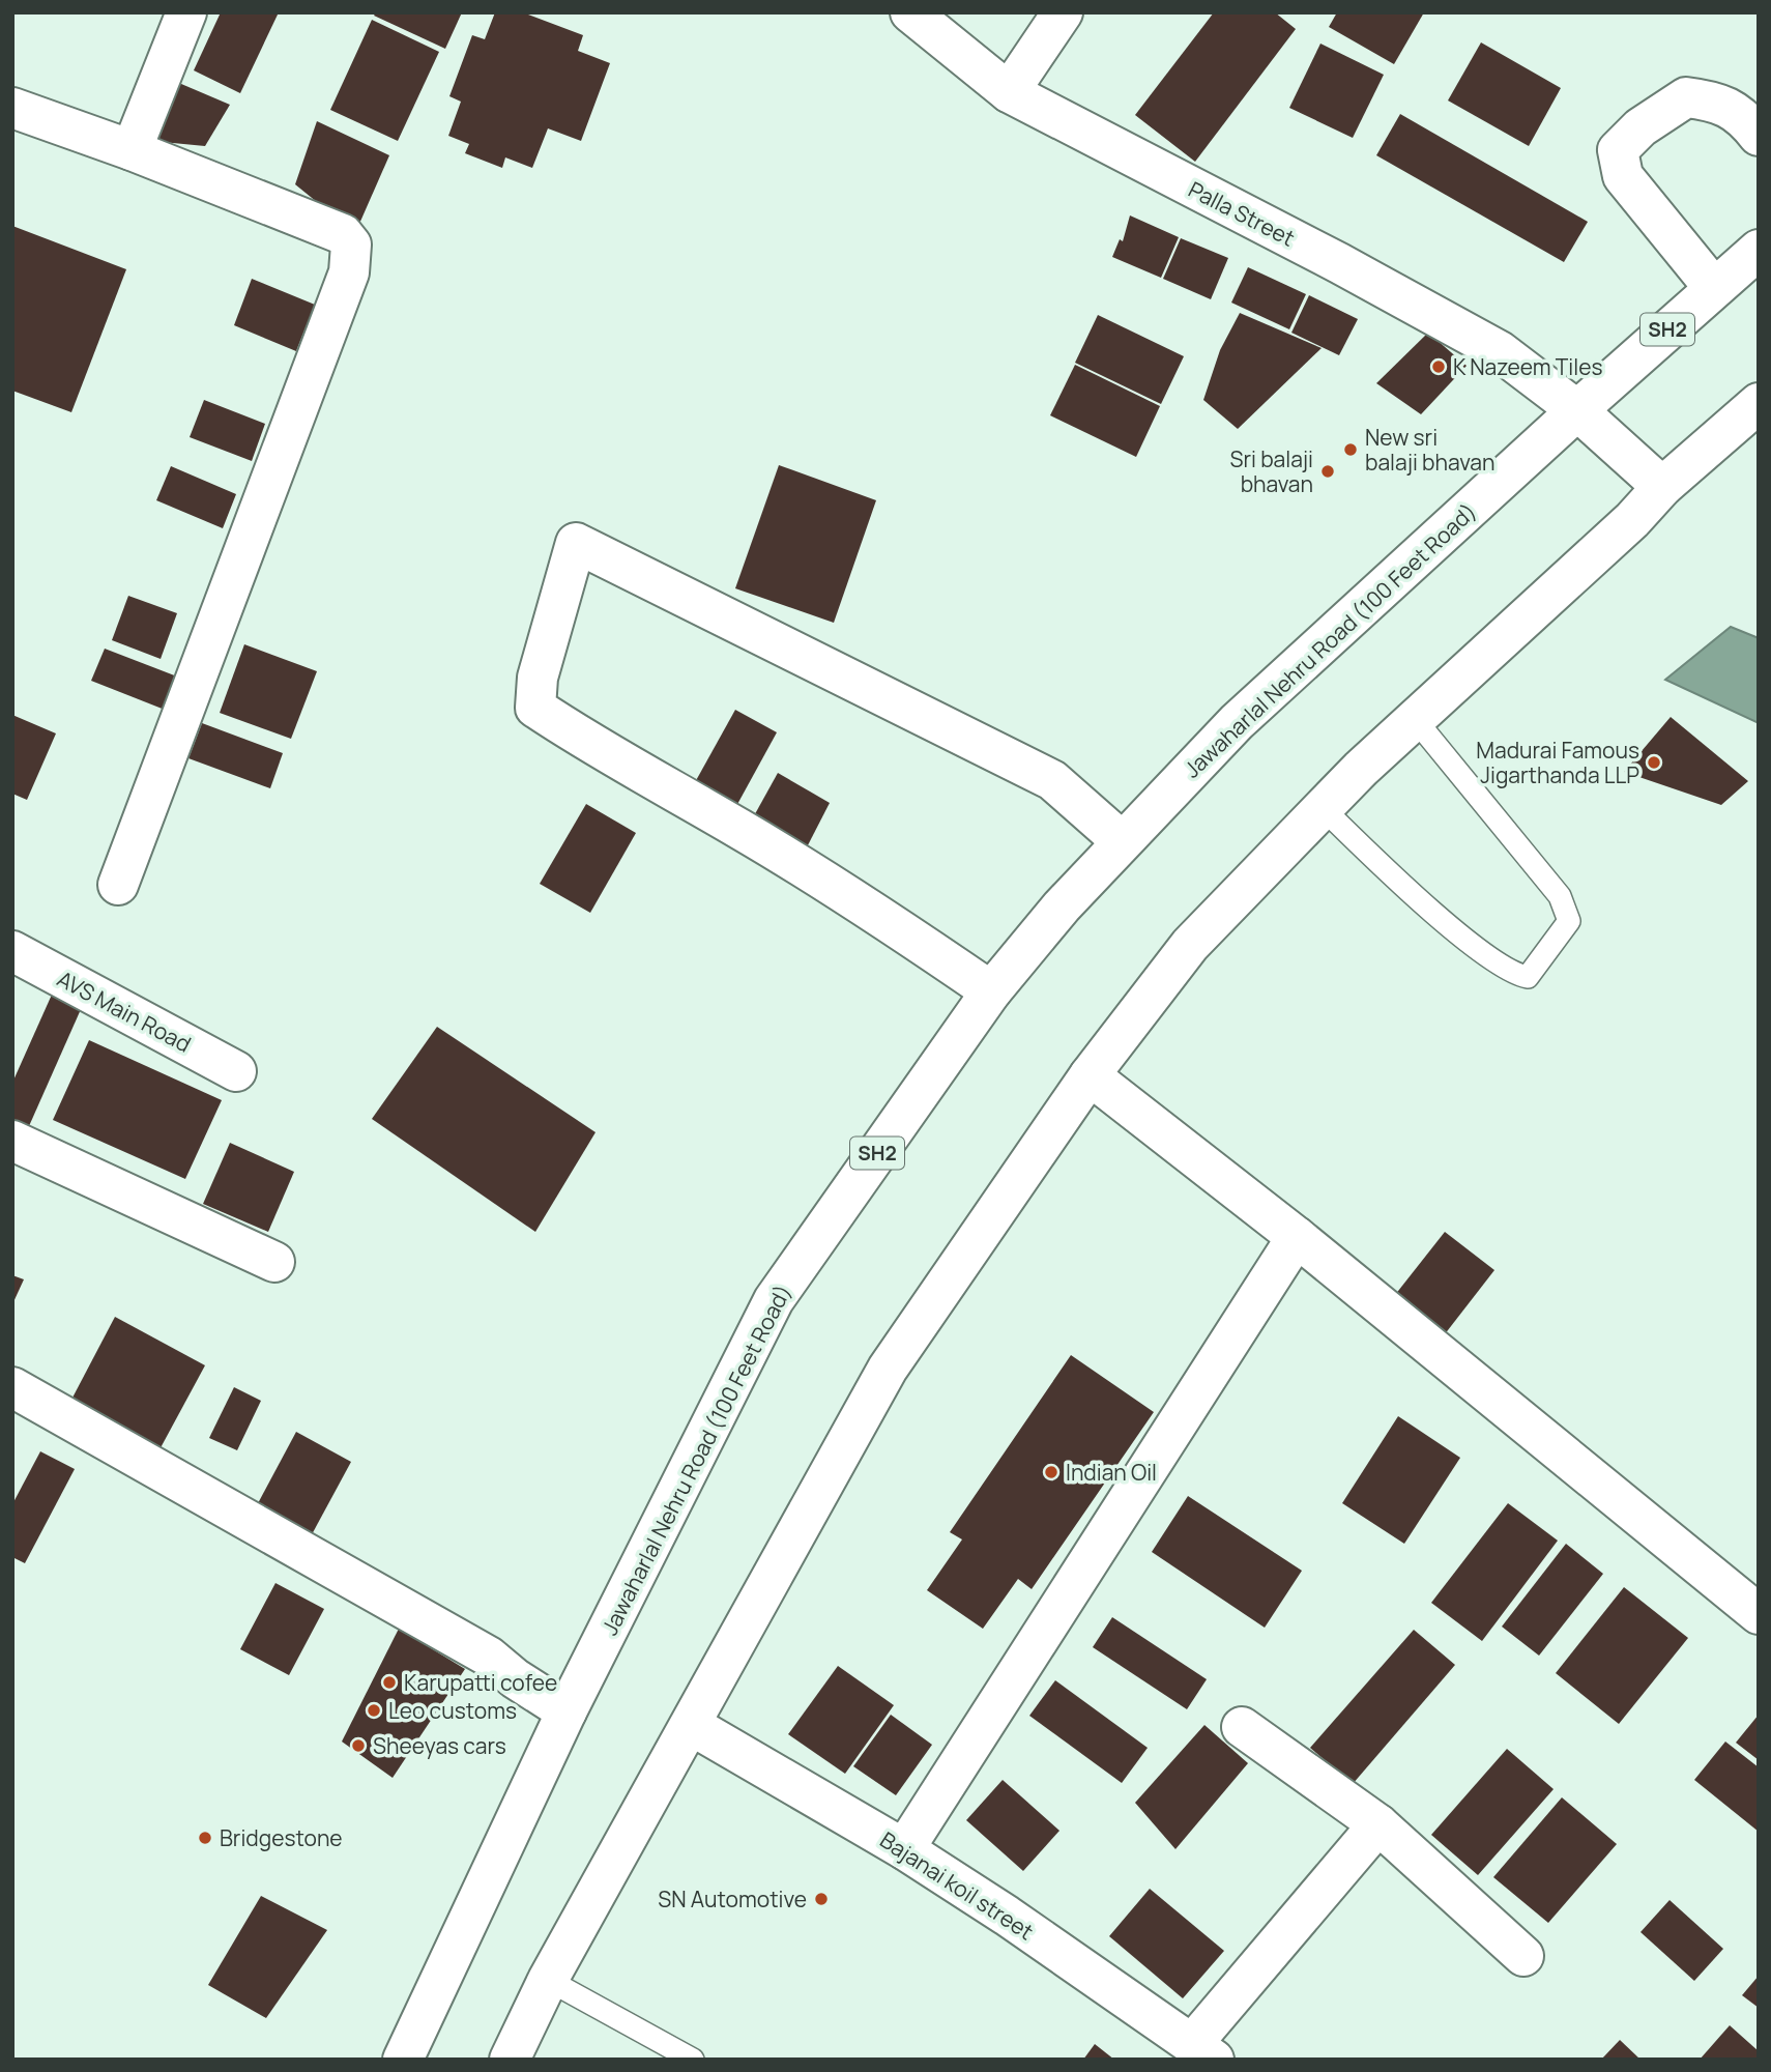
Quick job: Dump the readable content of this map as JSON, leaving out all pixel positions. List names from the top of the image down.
{
  "streets": {
    "street": [
      "Palla Street",
      "SH2",
      "Jawaharlal Nehru Road (100 Feet Road)",
      "AVS Main Road",
      "Bajanai koil street"
    ]
  },
  "crossings": [
    ["Palla Street", "Jawaharlal Nehru Road (100 Feet Road)"]
  ],
  "places": [
    "K Nazeem Tiles",
    "New sri balaji bhavan",
    "Sri balaji bhavan",
    "Madurai Famous Jigarthanda LLP",
    "Indian Oil",
    "Karupatti cofee",
    "Leo customs",
    "Sheeyas cars",
    "Bridgestone",
    "SN Automotive"
  ]
}
